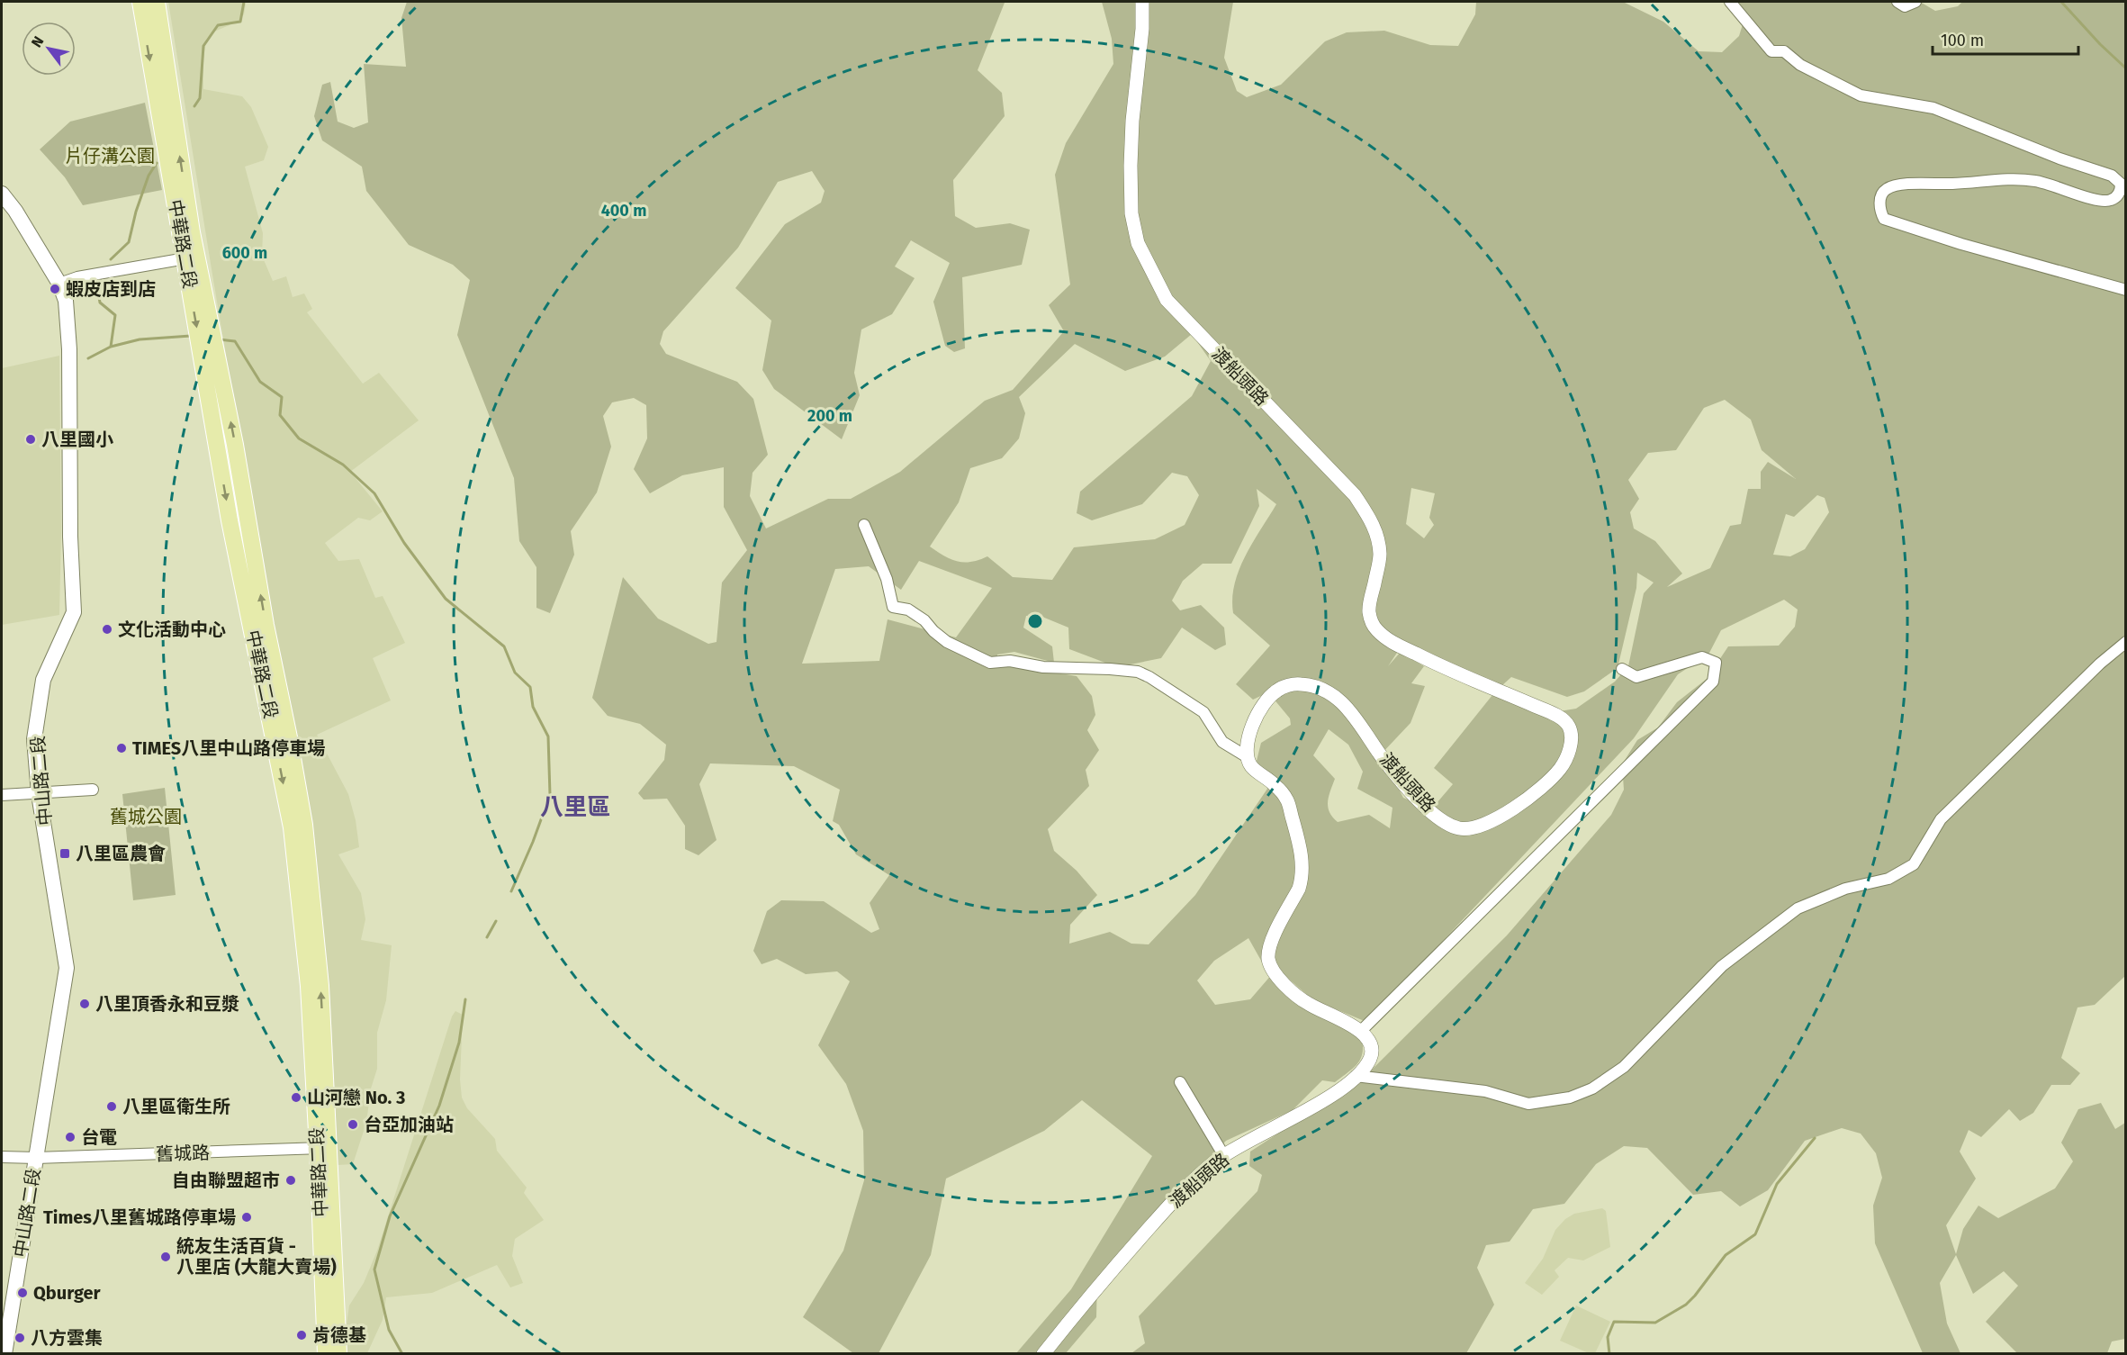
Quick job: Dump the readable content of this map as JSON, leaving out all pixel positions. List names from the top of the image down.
{
  "streets": {
    "main road": ["中華路二段", "中山路二段"],
    "street": ["渡船頭路", "舊城路"]
  },
  "crossings": [
    ["中華路二段", "舊城路"],
    ["中山路二段", "舊城路"]
  ],
  "districts": ["八里區"],
  "parks": ["片仔溝公園", "舊城公園"],
  "places": {
    "other": [
      "蝦皮店到店",
      "八里國小",
      "文化活動中心",
      "TIMES八里中山路停車場",
      "八里頂香永和豆漿",
      "山河戀 No. 3",
      "八里區衛生所",
      "台亞加油站",
      "台電",
      "自由聯盟超市",
      "Times八里舊城路停車場",
      "統友生活百貨 - 八里店 (大龍大賣場)",
      "Qburger",
      "肯德基",
      "八方雲集"
    ],
    "transit": ["八里區農會"]
  },
  "scale_bar": "100 m",
  "north": "top left",
  "rings": ["400 m", "600 m", "200 m"]
}
